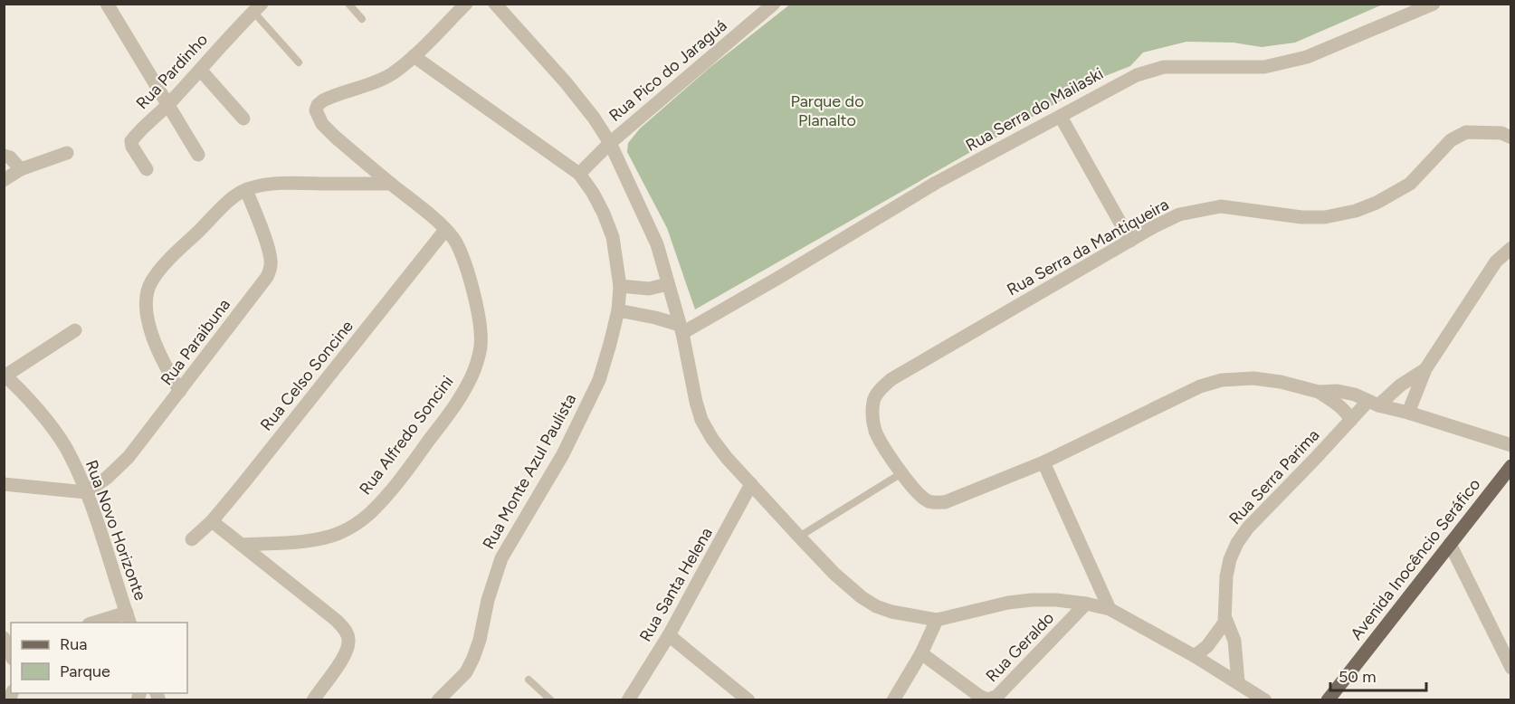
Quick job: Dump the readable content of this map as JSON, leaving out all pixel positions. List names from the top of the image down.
{
  "streets": {
    "main road": ["Avenida Inocêncio Seráfico"],
    "street": [
      "Rua Pico do Jaraguá",
      "Rua Pardinho",
      "Rua Serra do Mailaski",
      "Rua Serra da Mantiqueira",
      "Rua Paraibuna",
      "Rua Celso Soncine",
      "Rua Alfredo Soncini",
      "Rua Monte Azul Paulista",
      "Rua Serra Parima",
      "Rua Novo Horizonte",
      "Rua Santa Helena",
      "Rua Geraldo"
    ]
  },
  "crossings": [
    ["Rua Pico do Jaraguá", "Rua Monte Azul Paulista"],
    ["Rua Paraibuna", "Rua Novo Horizonte"],
    ["Rua Celso Soncine", "Rua Alfredo Soncini"]
  ],
  "parks": ["Parque do Planalto"],
  "legend": ["Rua", "Parque"],
  "scale_bar": "50 m"
}
